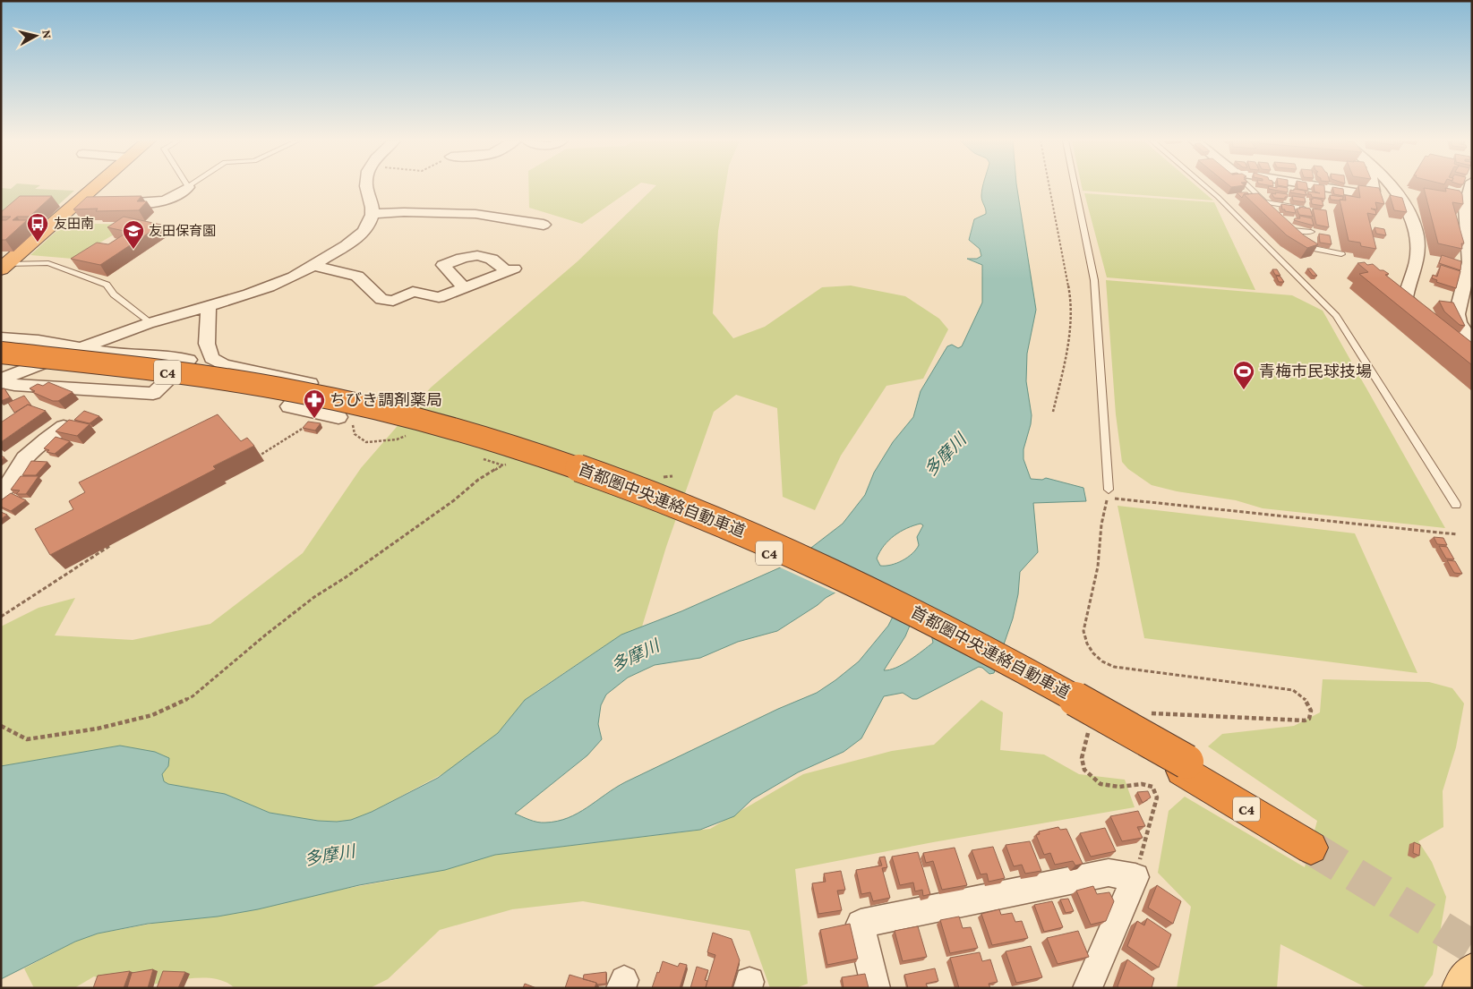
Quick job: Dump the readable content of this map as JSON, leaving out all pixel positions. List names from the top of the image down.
{
  "streets": {
    "highway": ["C4", "首都圏中央連絡自動車道"]
  },
  "water": ["多摩川"],
  "places": {
    "bus stop": ["友田南"],
    "school or university": ["友田保育園"],
    "sports": ["青梅市民球技場"],
    "pharmacy": ["ちびき調剤薬局"]
  },
  "north": "right"
}
